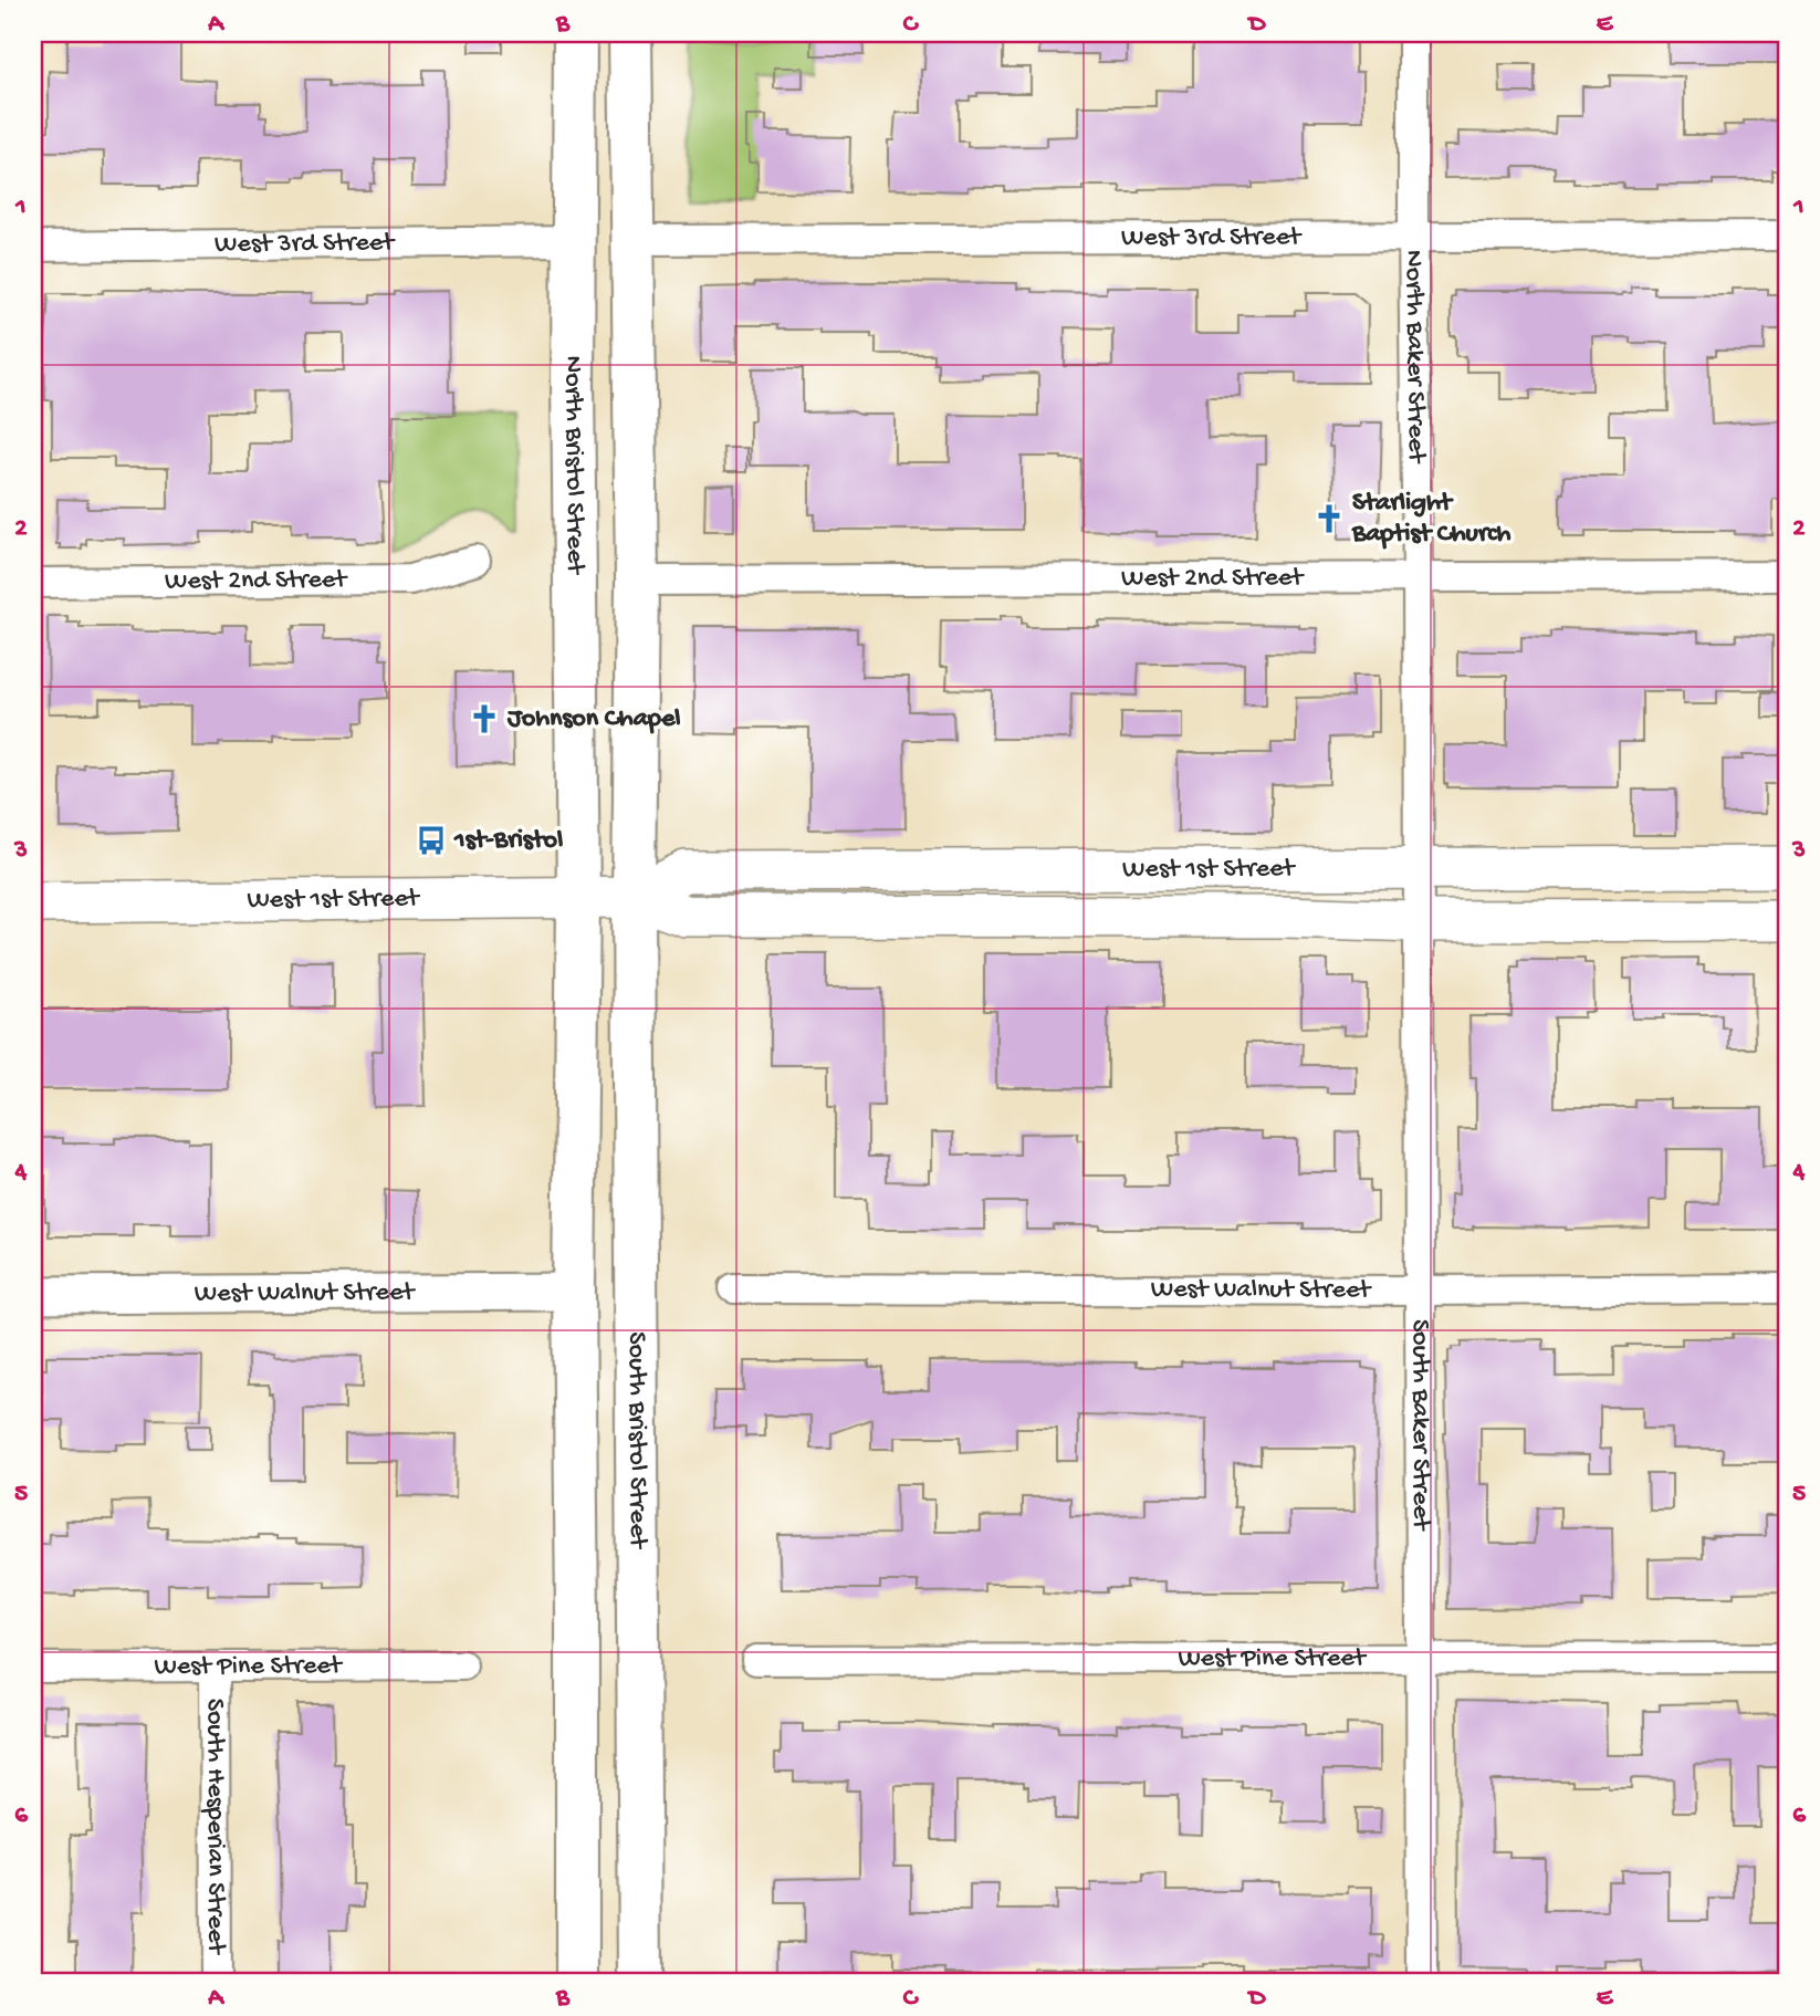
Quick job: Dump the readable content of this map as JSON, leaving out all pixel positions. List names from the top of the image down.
{
  "streets": {
    "main road": ["North Bristol Street", "West 1st Street", "South Bristol Street"],
    "street": [
      "West 3rd Street",
      "North Baker Street",
      "West 2nd Street",
      "West Walnut Street",
      "South Baker Street",
      "West Pine Street",
      "South Hesperian Street"
    ]
  },
  "crossings": [
    ["West 3rd Street", "North Baker Street"],
    ["West 3rd Street", "North Bristol Street"],
    ["North Baker Street", "West 2nd Street"],
    ["North Baker Street", "West 1st Street"],
    ["North Baker Street", "South Baker Street"],
    ["North Bristol Street", "West 1st Street"],
    ["West 1st Street", "South Baker Street"],
    ["West 1st Street", "South Bristol Street"],
    ["West Walnut Street", "South Baker Street"],
    ["South Baker Street", "West Pine Street"],
    ["West Pine Street", "South Hesperian Street"]
  ],
  "places": {
    "church": ["Starlight Baptist Church", "Johnson Chapel"],
    "bus stop": ["1st-Bristol"]
  },
  "grid": {
    "columns": [
      "A",
      "B",
      "C",
      "D",
      "E"
    ],
    "rows": [
      "1",
      "2",
      "3",
      "4",
      "5",
      "6"
    ]
  }
}
